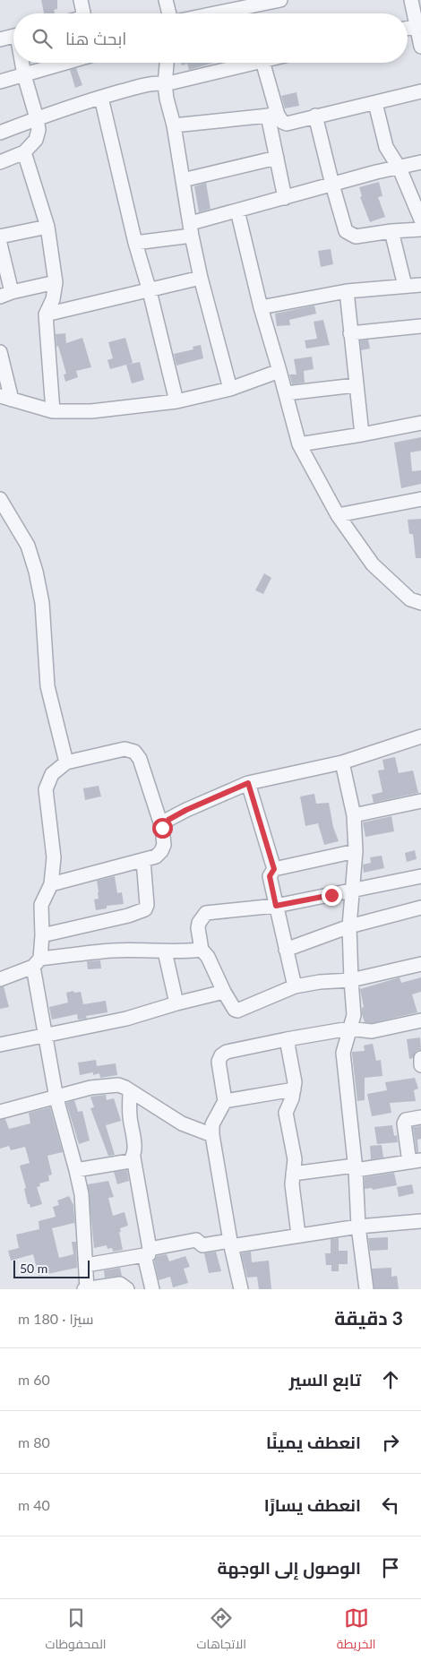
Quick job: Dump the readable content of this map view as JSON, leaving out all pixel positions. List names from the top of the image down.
{
  "scale_bar": "50 m",
  "page": {
    "search": "ابحث هنا",
    "scale": "50 m",
    "heading": ["3 دقيقة", "سيرًا · 180 m"],
    "list": [
      ["تابع السير", "60 m"],
      ["انعطف يمينًا", "80 m"],
      ["انعطف يسارًا", "40 m"],
      "الوصول إلى الوجهة"
    ],
    "nav": ["الخريطة", "الاتجاهات", "المحفوظات"]
  }
}
